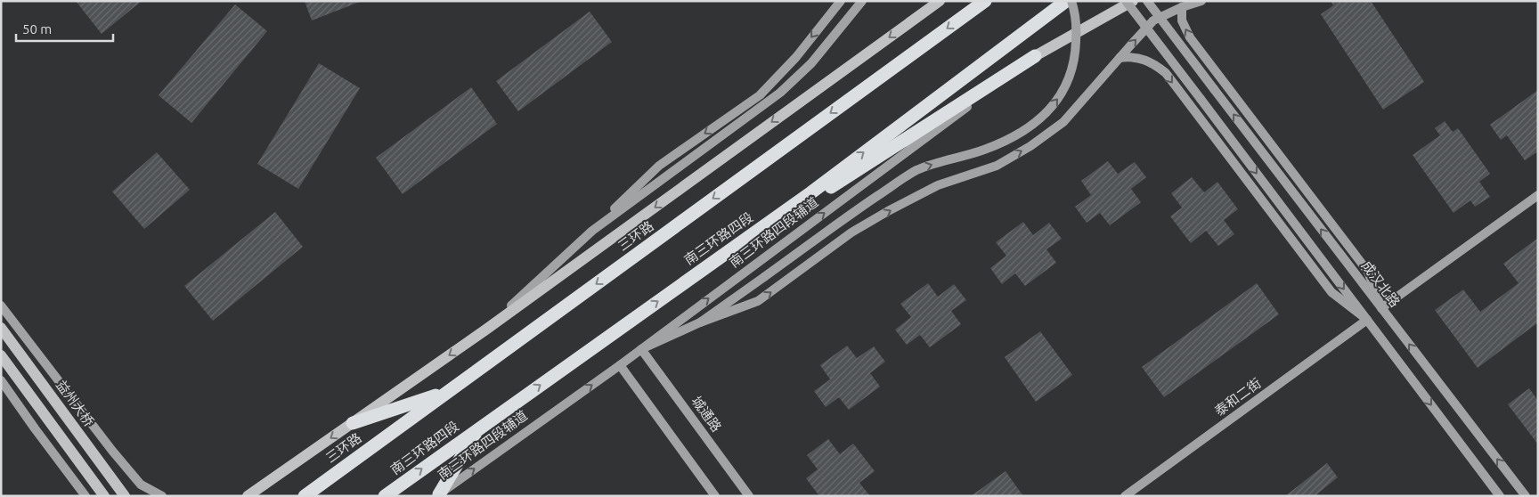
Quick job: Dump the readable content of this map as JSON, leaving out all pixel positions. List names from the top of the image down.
{
  "streets": {
    "highway": ["三环路", "南三环路四段"],
    "main road": [
      "南三环路四段辅道",
      "成汉北路",
      "泰和二街",
      "益州大桥",
      "城通路"
    ]
  },
  "crossings": [
    ["南三环路四段辅道", "城通路"]
  ],
  "scale_bar": "50 m"
}
